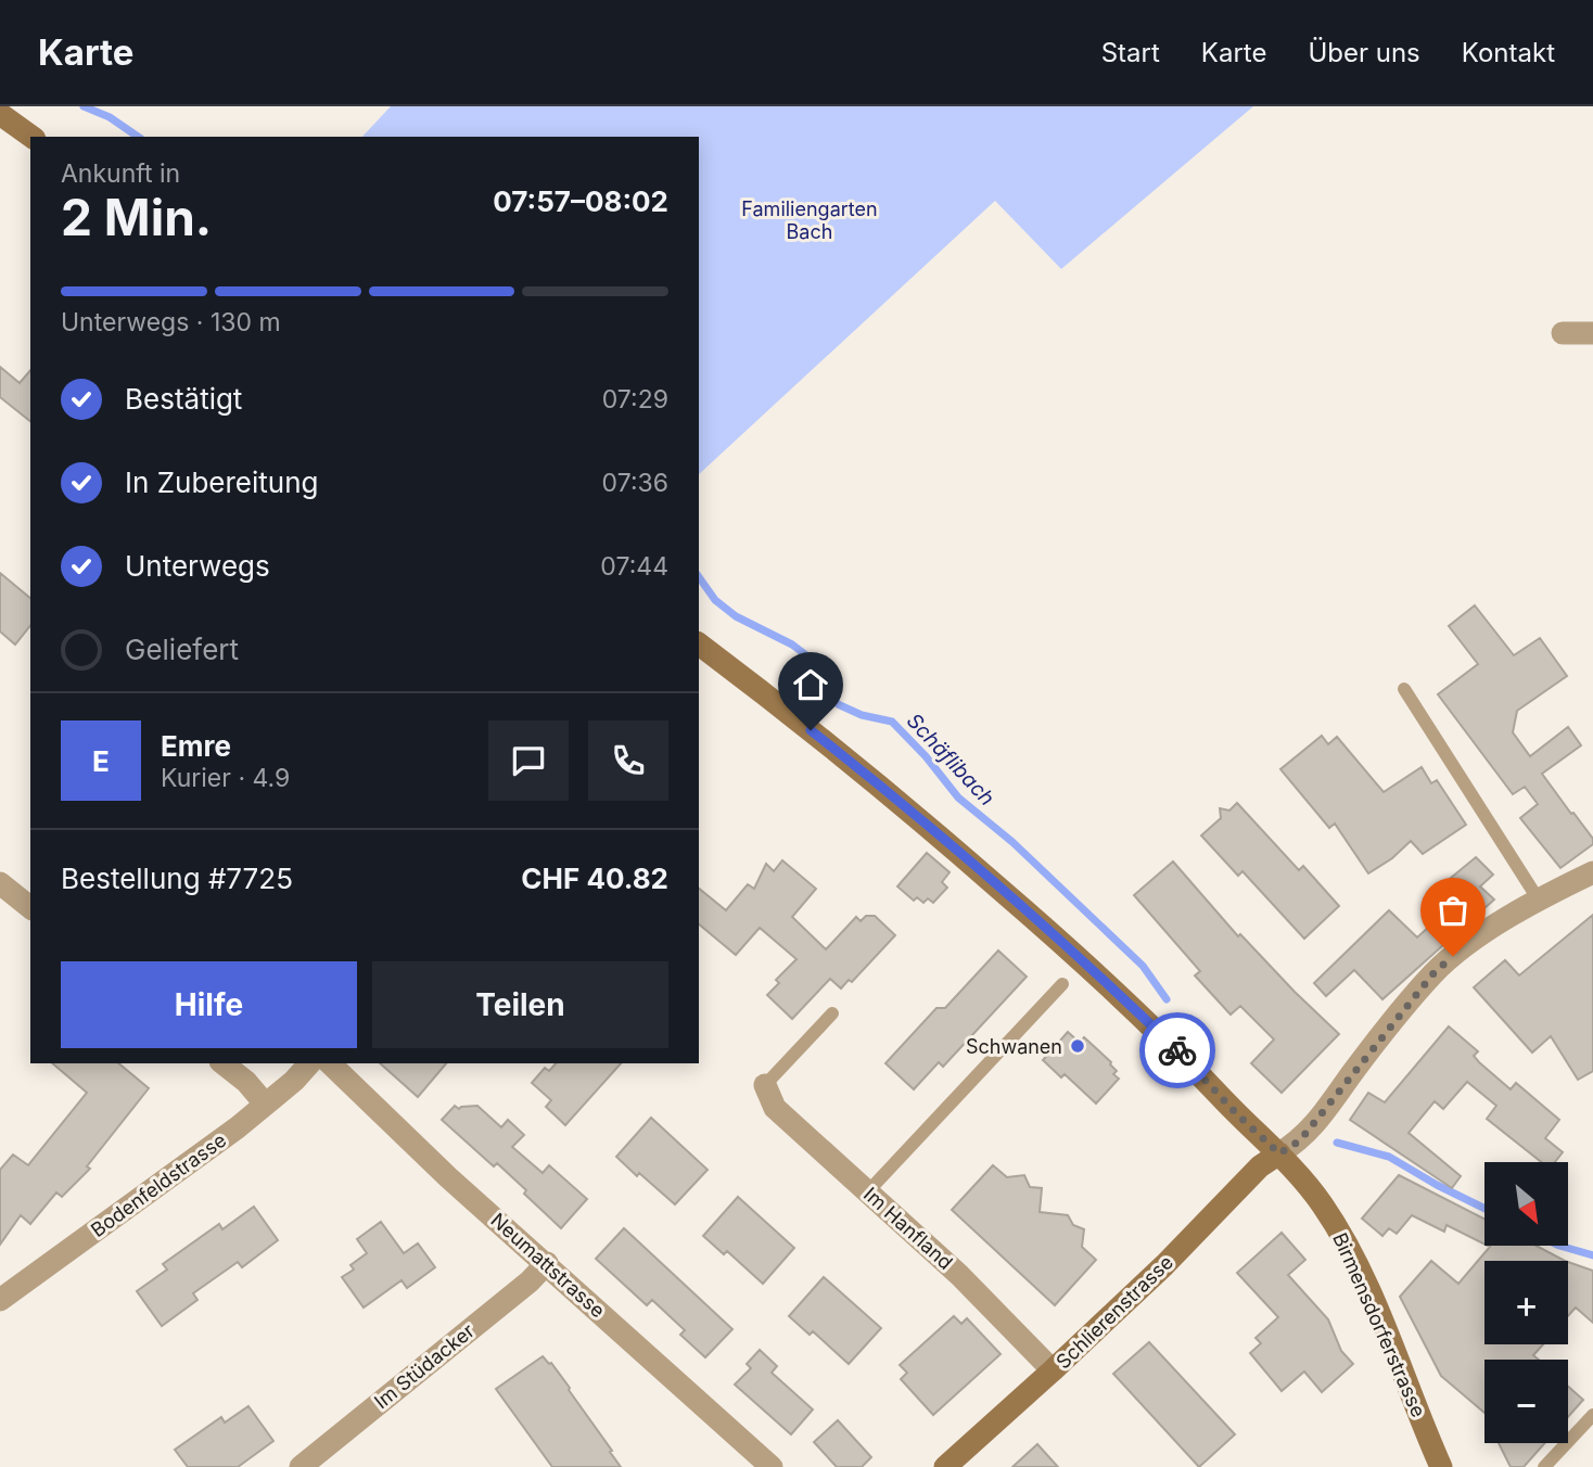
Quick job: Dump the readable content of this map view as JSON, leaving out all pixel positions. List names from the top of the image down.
{
  "streets": {
    "main road": ["Schlierenstrasse", "Birmensdorferstrasse"],
    "street": [
      "Bodenfeldstrasse",
      "Im Hanfland",
      "Neumattstrasse",
      "Im Stüdacker"
    ]
  },
  "crossings": [
    ["Im Hanfland", "Schlierenstrasse"],
    ["Neumattstrasse", "Im Stüdacker"],
    ["Schlierenstrasse", "Birmensdorferstrasse"]
  ],
  "water": ["Schäflibach"],
  "parks": ["Familiengarten Bach"],
  "places": ["Schwanen"],
  "north": "bottom right",
  "page": {
    "header": "Karte",
    "nav": [
      "Start",
      "Karte",
      "Über uns",
      "Kontakt"
    ],
    "heading": ["2 Min.", "Ankunft in", "07:57–08:02"],
    "panel": [
      "Emre",
      "Kurier · 4.9",
      "Bestellung #7725",
      "CHF 40.82"
    ],
    "bar": "Unterwegs · 130 m",
    "list": [
      ["Bestätigt", "07:29"],
      ["In Zubereitung", "07:36"],
      ["Unterwegs", "07:44"],
      "Geliefert"
    ],
    "round": "E",
    "buttons": ["Hilfe", "Teilen"],
    "map_buttons": ["+", "−"]
  }
}
